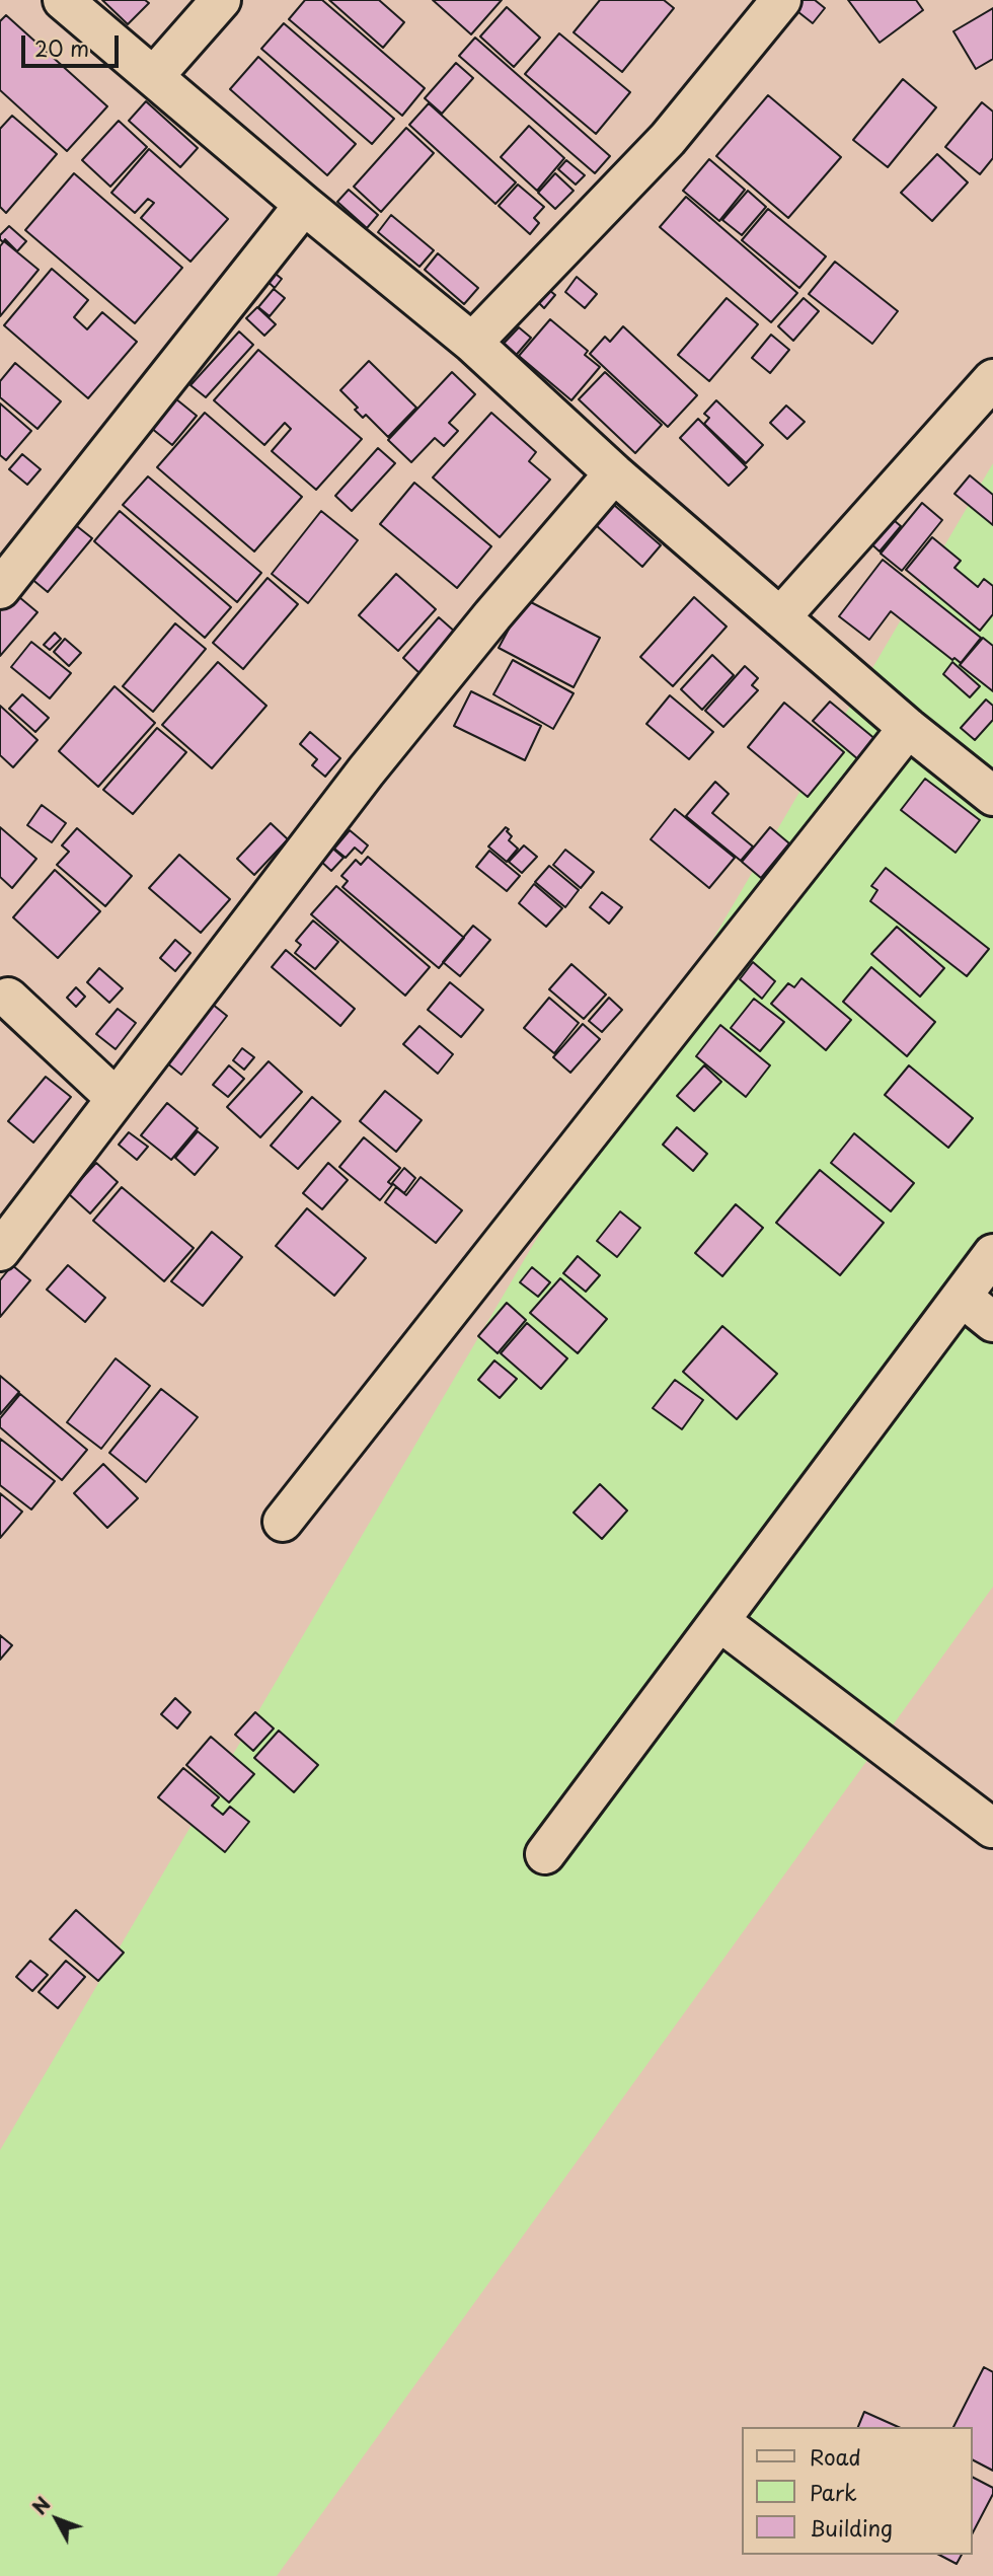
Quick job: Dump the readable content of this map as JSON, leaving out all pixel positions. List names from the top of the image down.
{
  "legend": ["Road", "Park", "Building"],
  "scale_bar": "20 m",
  "north": "top left"
}
